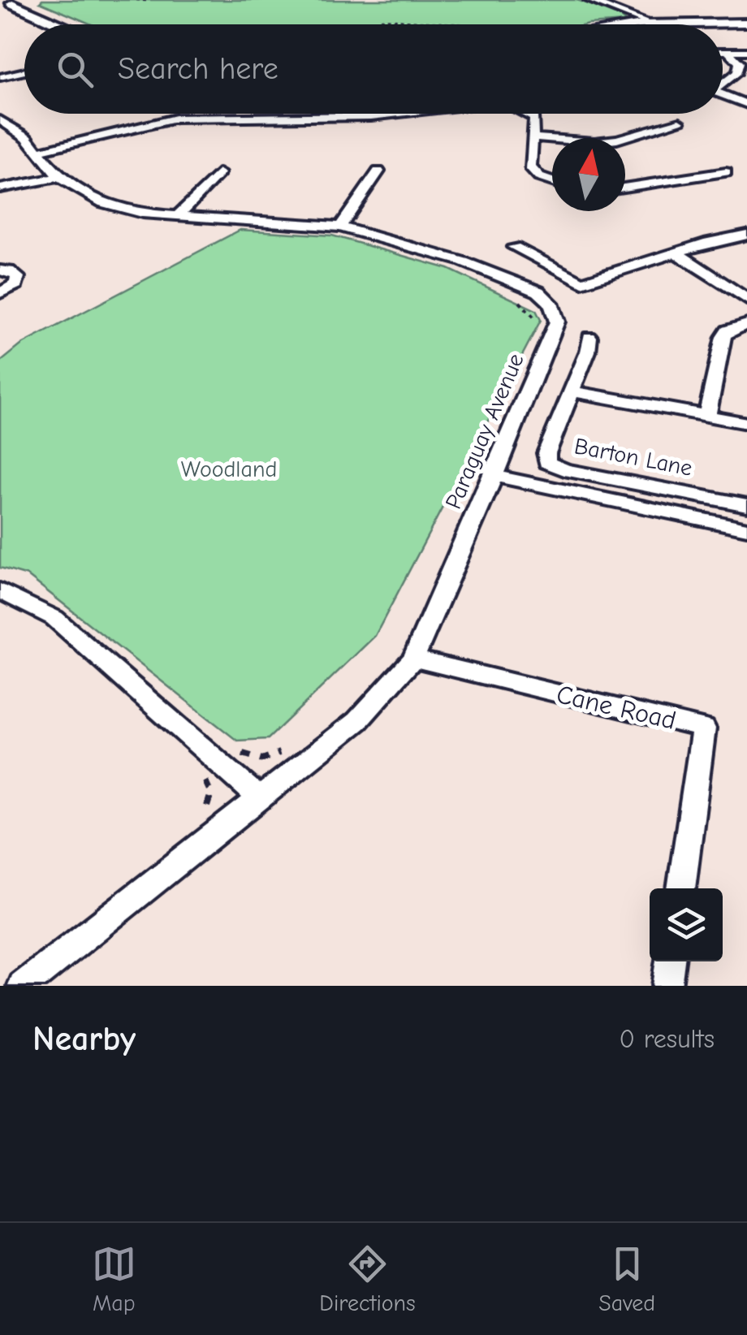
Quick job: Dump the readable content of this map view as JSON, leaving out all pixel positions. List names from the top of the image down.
{
  "streets": {
    "street": ["Paraguay Avenue", "Barton Lane", "Cane Road"]
  },
  "crossings": [
    ["Paraguay Avenue", "Cane Road"]
  ],
  "parks": ["Woodland"],
  "north": "top",
  "page": {
    "search": "Search here",
    "heading": ["Nearby", "0 results"],
    "nav": ["Map", "Directions", "Saved"]
  }
}
